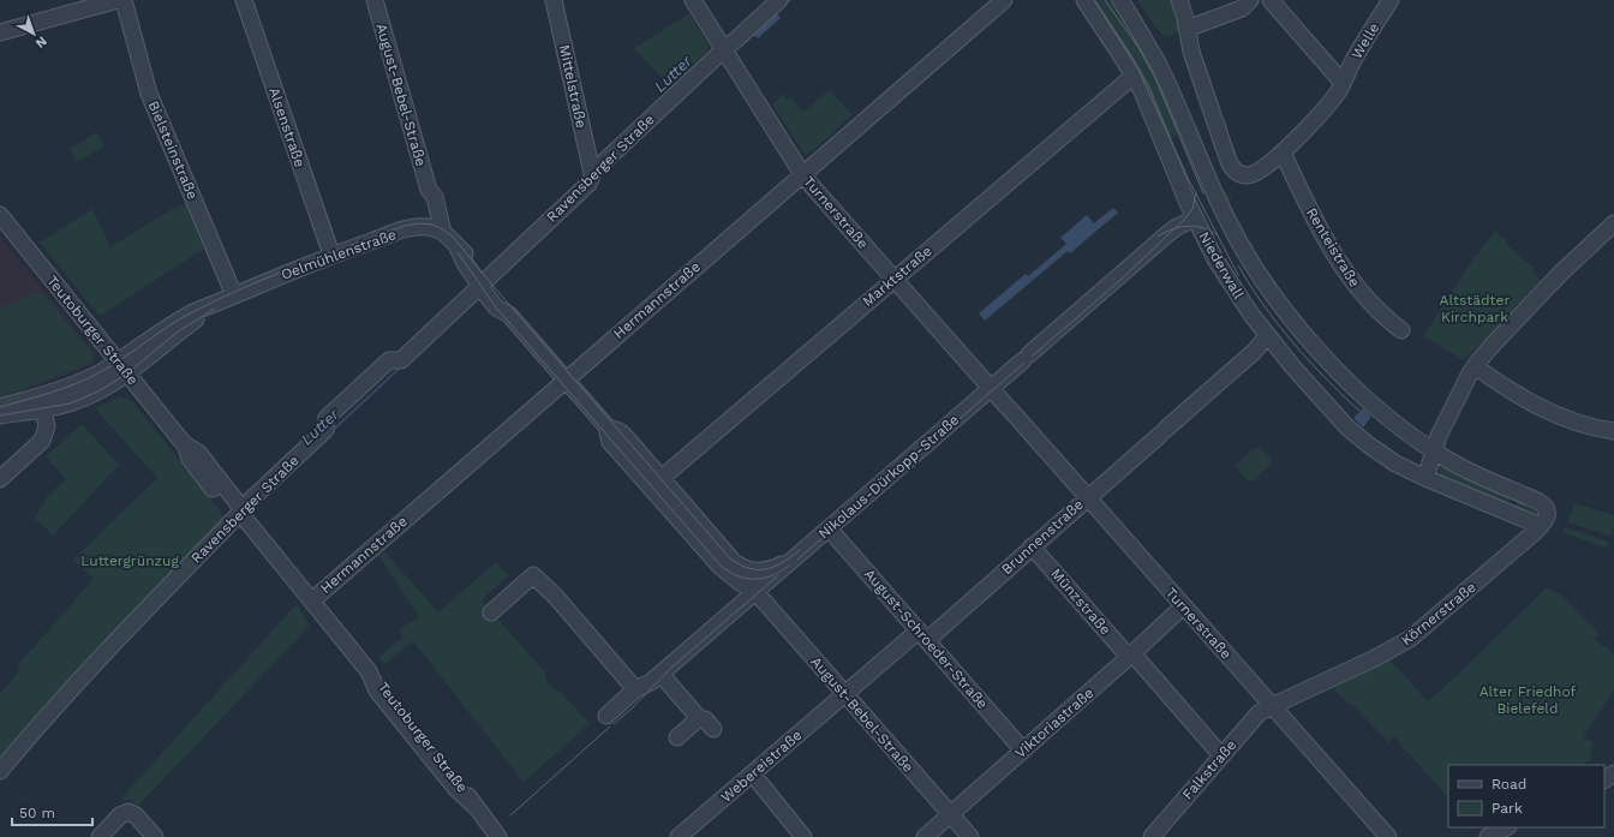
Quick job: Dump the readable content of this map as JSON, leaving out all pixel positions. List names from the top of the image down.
{
  "streets": {
    "street": [
      "Welle",
      "Mittelstraße",
      "August-Bebel-Straße",
      "Alsenstraße",
      "Bielsteinstraße",
      "Ravensberger Straße",
      "Turnerstraße",
      "Renteistraße",
      "Oelmühlenstraße",
      "Niederwall",
      "Marktstraße",
      "Hermannstraße",
      "Teutoburger Straße",
      "Nikolaus-Dürkopp-Straße",
      "Brunnenstraße",
      "Münzstraße",
      "Körnerstraße",
      "August-Schroeder-Straße",
      "Viktoriastraße",
      "Webereistraße",
      "Falkstraße"
    ]
  },
  "crossings": [
    ["Welle", "Renteistraße"],
    ["Mittelstraße", "Ravensberger Straße"],
    ["August-Bebel-Straße", "Ravensberger Straße"],
    ["August-Bebel-Straße", "Oelmühlenstraße"],
    ["August-Bebel-Straße", "Marktstraße"],
    ["August-Bebel-Straße", "Hermannstraße"],
    ["August-Bebel-Straße", "Nikolaus-Dürkopp-Straße"],
    ["August-Bebel-Straße", "Brunnenstraße"],
    ["August-Bebel-Straße", "Viktoriastraße"],
    ["August-Bebel-Straße", "Webereistraße"],
    ["Alsenstraße", "Oelmühlenstraße"],
    ["Bielsteinstraße", "Oelmühlenstraße"],
    ["Ravensberger Straße", "Turnerstraße"],
    ["Ravensberger Straße", "Teutoburger Straße"],
    ["Turnerstraße", "Marktstraße"],
    ["Turnerstraße", "Hermannstraße"],
    ["Turnerstraße", "Nikolaus-Dürkopp-Straße"],
    ["Turnerstraße", "Brunnenstraße"],
    ["Turnerstraße", "Körnerstraße"],
    ["Turnerstraße", "Viktoriastraße"],
    ["Turnerstraße", "Falkstraße"],
    ["Oelmühlenstraße", "Teutoburger Straße"],
    ["Niederwall", "Marktstraße"],
    ["Niederwall", "Nikolaus-Dürkopp-Straße"],
    ["Niederwall", "Brunnenstraße"],
    ["Niederwall", "Körnerstraße"],
    ["Hermannstraße", "Teutoburger Straße"],
    ["Nikolaus-Dürkopp-Straße", "August-Schroeder-Straße"],
    ["Brunnenstraße", "Münzstraße"],
    ["Brunnenstraße", "August-Schroeder-Straße"],
    ["Brunnenstraße", "Webereistraße"],
    ["Münzstraße", "Viktoriastraße"],
    ["Münzstraße", "Falkstraße"],
    ["Körnerstraße", "Falkstraße"],
    ["August-Schroeder-Straße", "Viktoriastraße"]
  ],
  "water": ["Lutter"],
  "parks": ["Altstädter Kirchpark", "Luttergrünzug", "Alter Friedhof Bielefeld"],
  "legend": ["Road", "Park"],
  "scale_bar": "50 m",
  "north": "bottom right"
}
